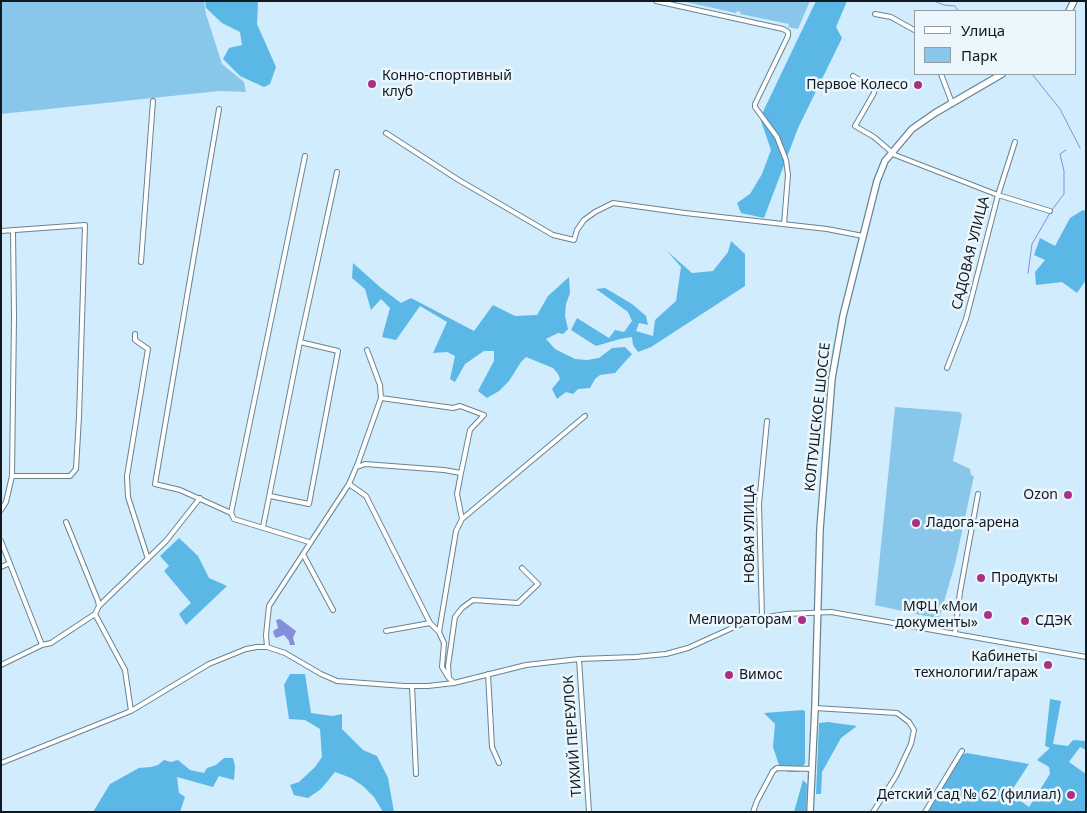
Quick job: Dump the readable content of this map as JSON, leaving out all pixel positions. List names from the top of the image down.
{
  "streets": {
    "main road": ["КОЛТУШСКОЕ ШОССЕ"],
    "street": ["САДОВАЯ УЛИЦА", "НОВАЯ УЛИЦА", "ТИХИЙ ПЕРЕУЛОК"]
  },
  "places": [
    "Конно-спортивный клуб",
    "Первое Колесо",
    "Ozon",
    "Ладога-арена",
    "Продукты",
    "МФЦ «Мои документы»",
    "Мелиораторам",
    "СДЭК",
    "Кабинеты технологии/гараж",
    "Вимос",
    "Детский сад № 62 (филиал)"
  ],
  "legend": ["Улица", "Парк"]
}
